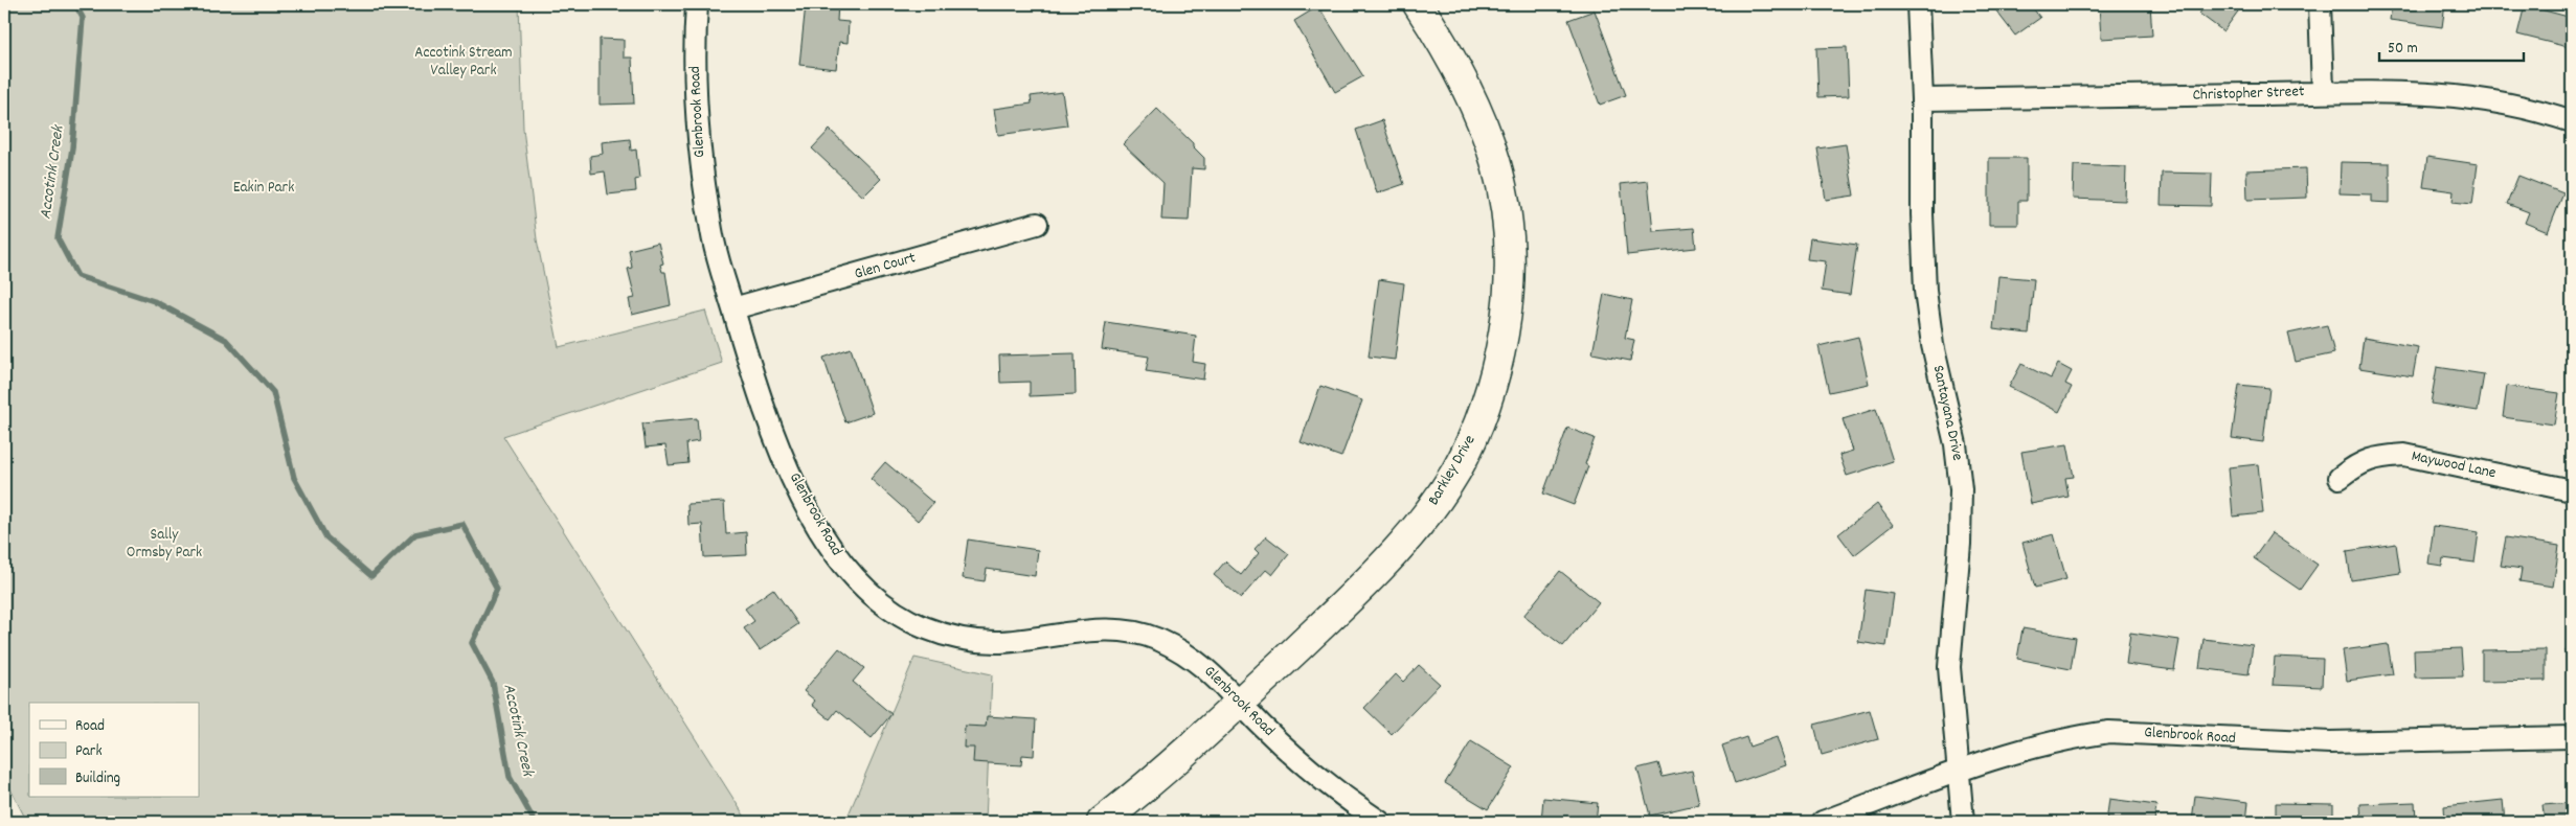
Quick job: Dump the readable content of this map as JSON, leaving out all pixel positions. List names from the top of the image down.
{
  "streets": {
    "street": [
      "Christopher Street",
      "Glenbrook Road",
      "Glen Court",
      "Santayana Drive",
      "Maywood Lane",
      "Barkley Drive"
    ]
  },
  "crossings": [
    ["Christopher Street", "Santayana Drive"],
    ["Glenbrook Road", "Glen Court"],
    ["Glenbrook Road", "Santayana Drive"],
    ["Glenbrook Road", "Barkley Drive"]
  ],
  "water": ["Accotink Creek"],
  "parks": ["Accotink Stream Valley Park", "Eakin Park", "Sally Ormsby Park"],
  "legend": ["Road", "Park", "Building"],
  "scale_bar": "50 m"
}
